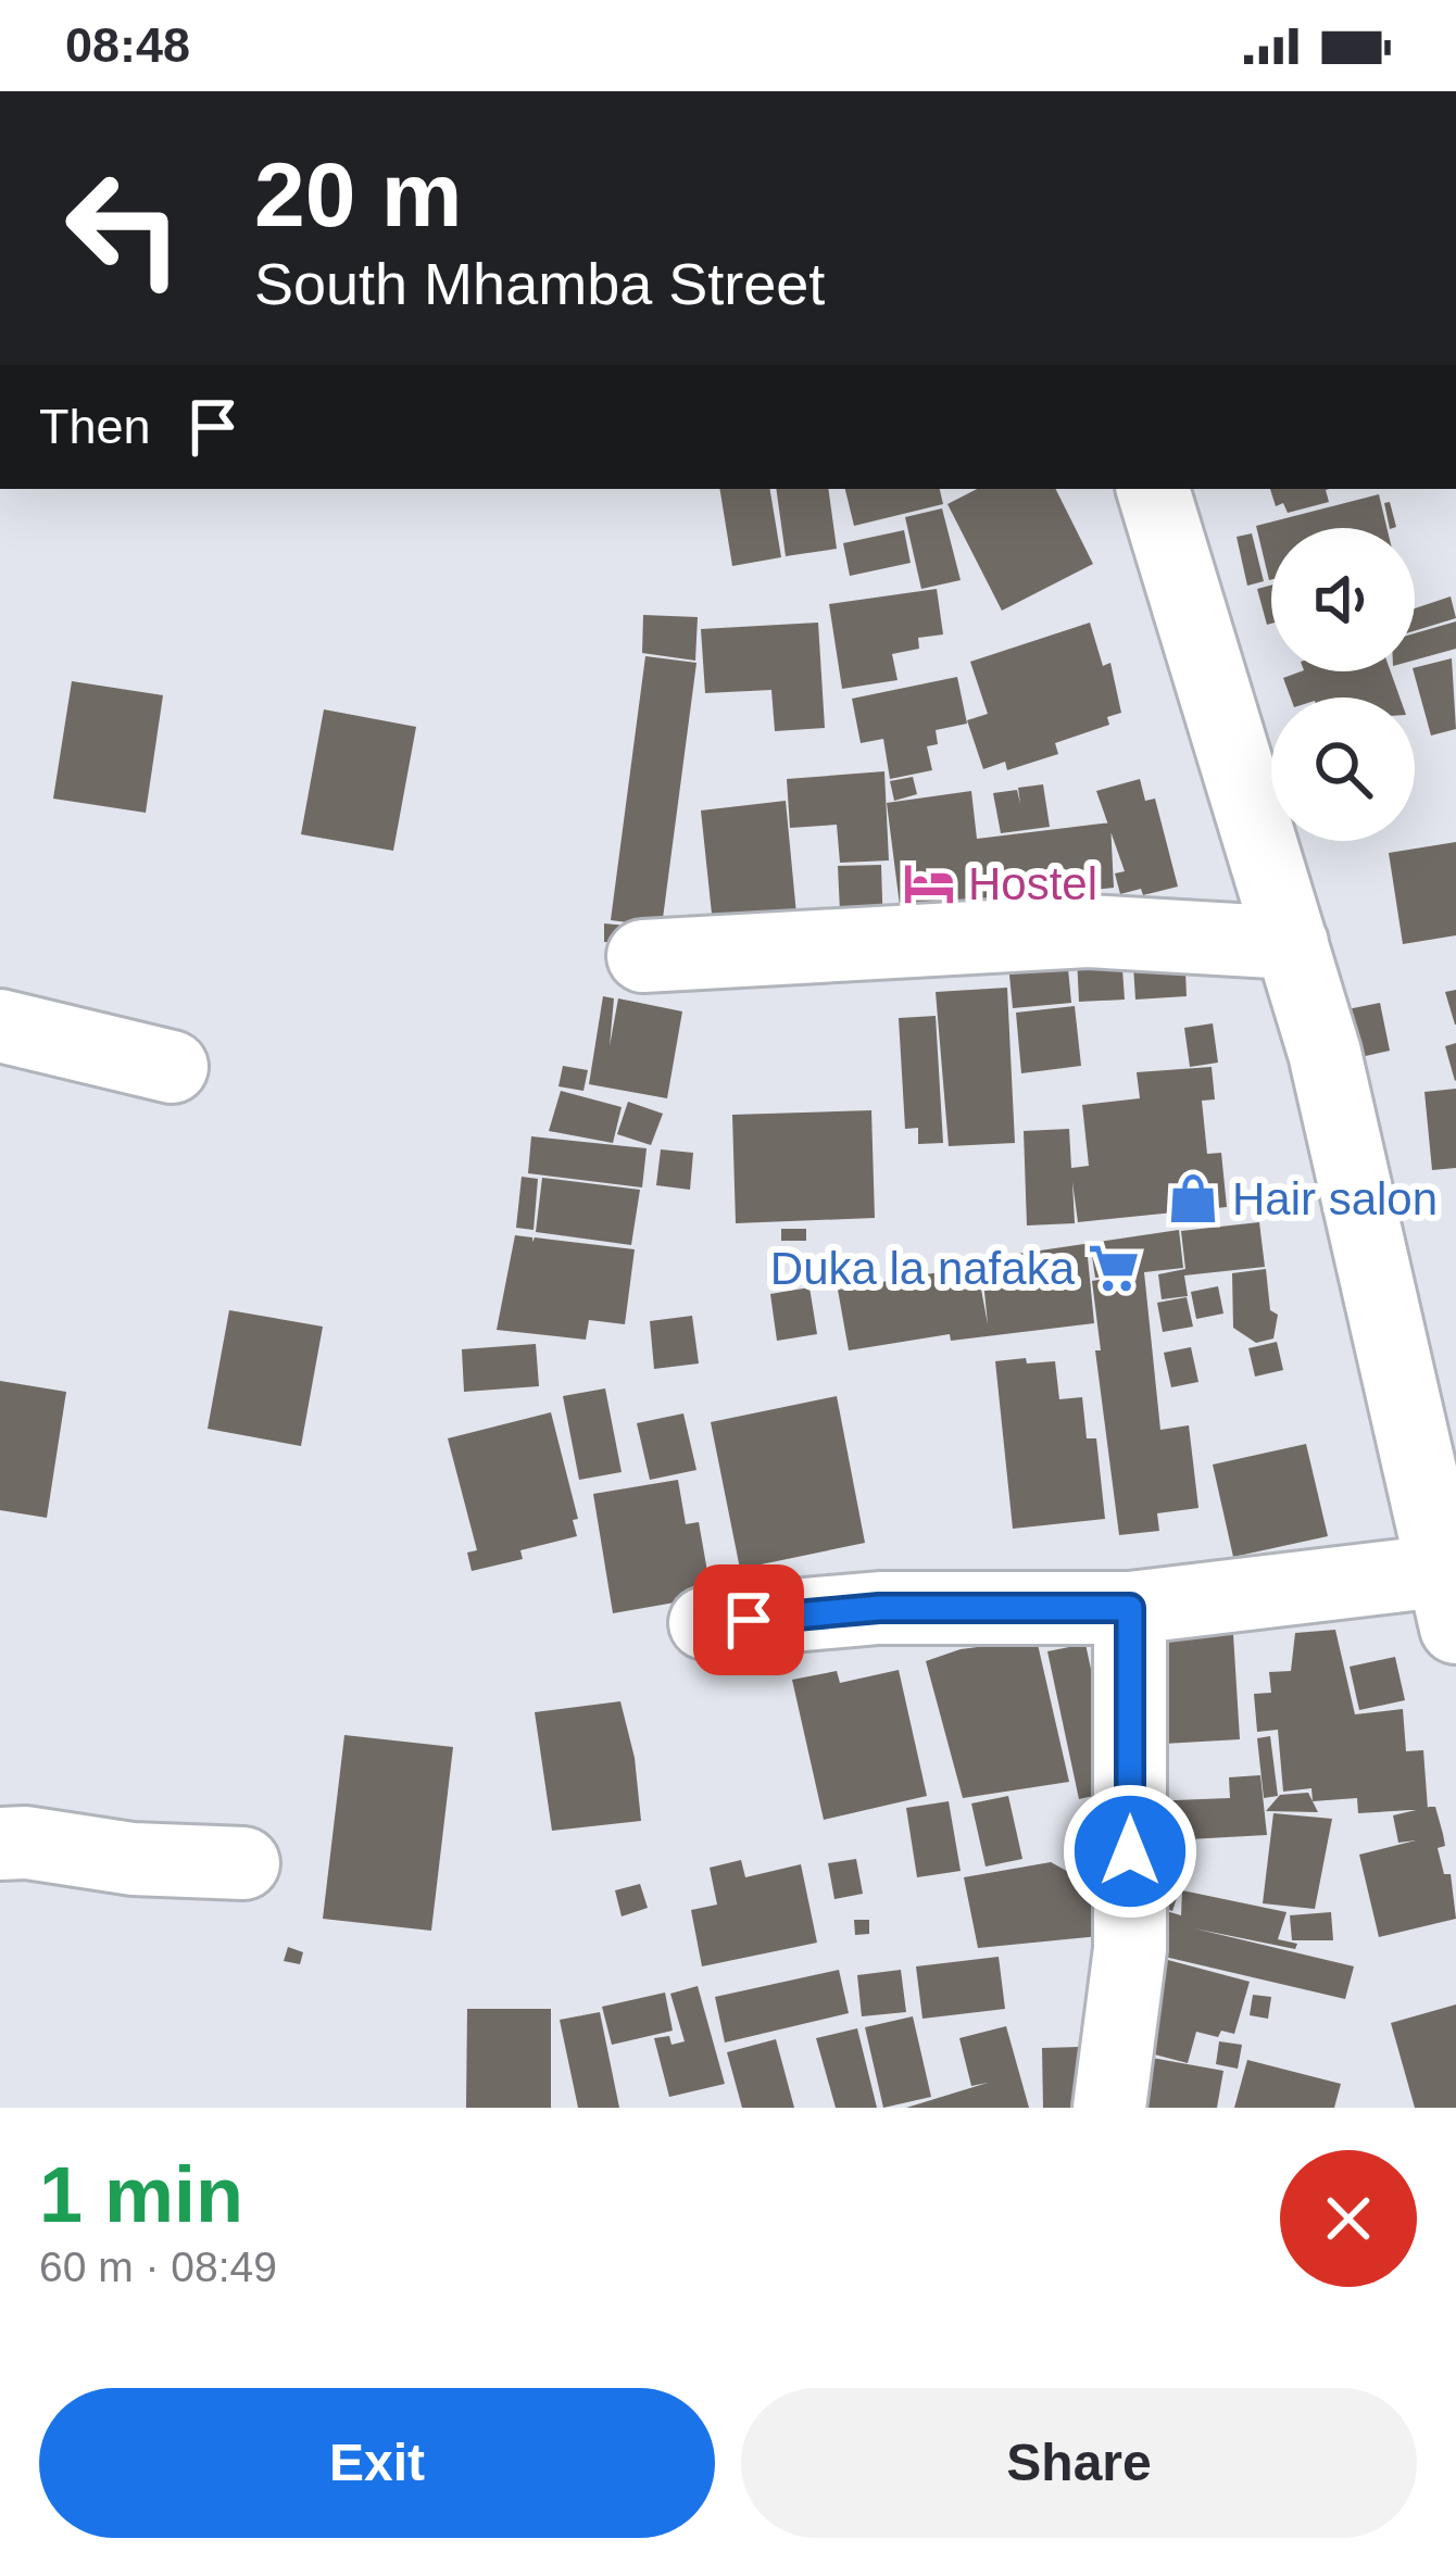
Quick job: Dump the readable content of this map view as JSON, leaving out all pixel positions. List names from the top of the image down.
{
  "places": {
    "hotel": ["Hostel"],
    "shop": ["Hair salon"],
    "supermarket": ["Duka la nafaka"]
  },
  "page": {
    "status": "08:48",
    "turn": ["20 m", "South Mhamba Street"],
    "then": "Then",
    "heading": ["1 min", "60 m · 08:49"],
    "buttons": ["Exit", "Share"]
  }
}
